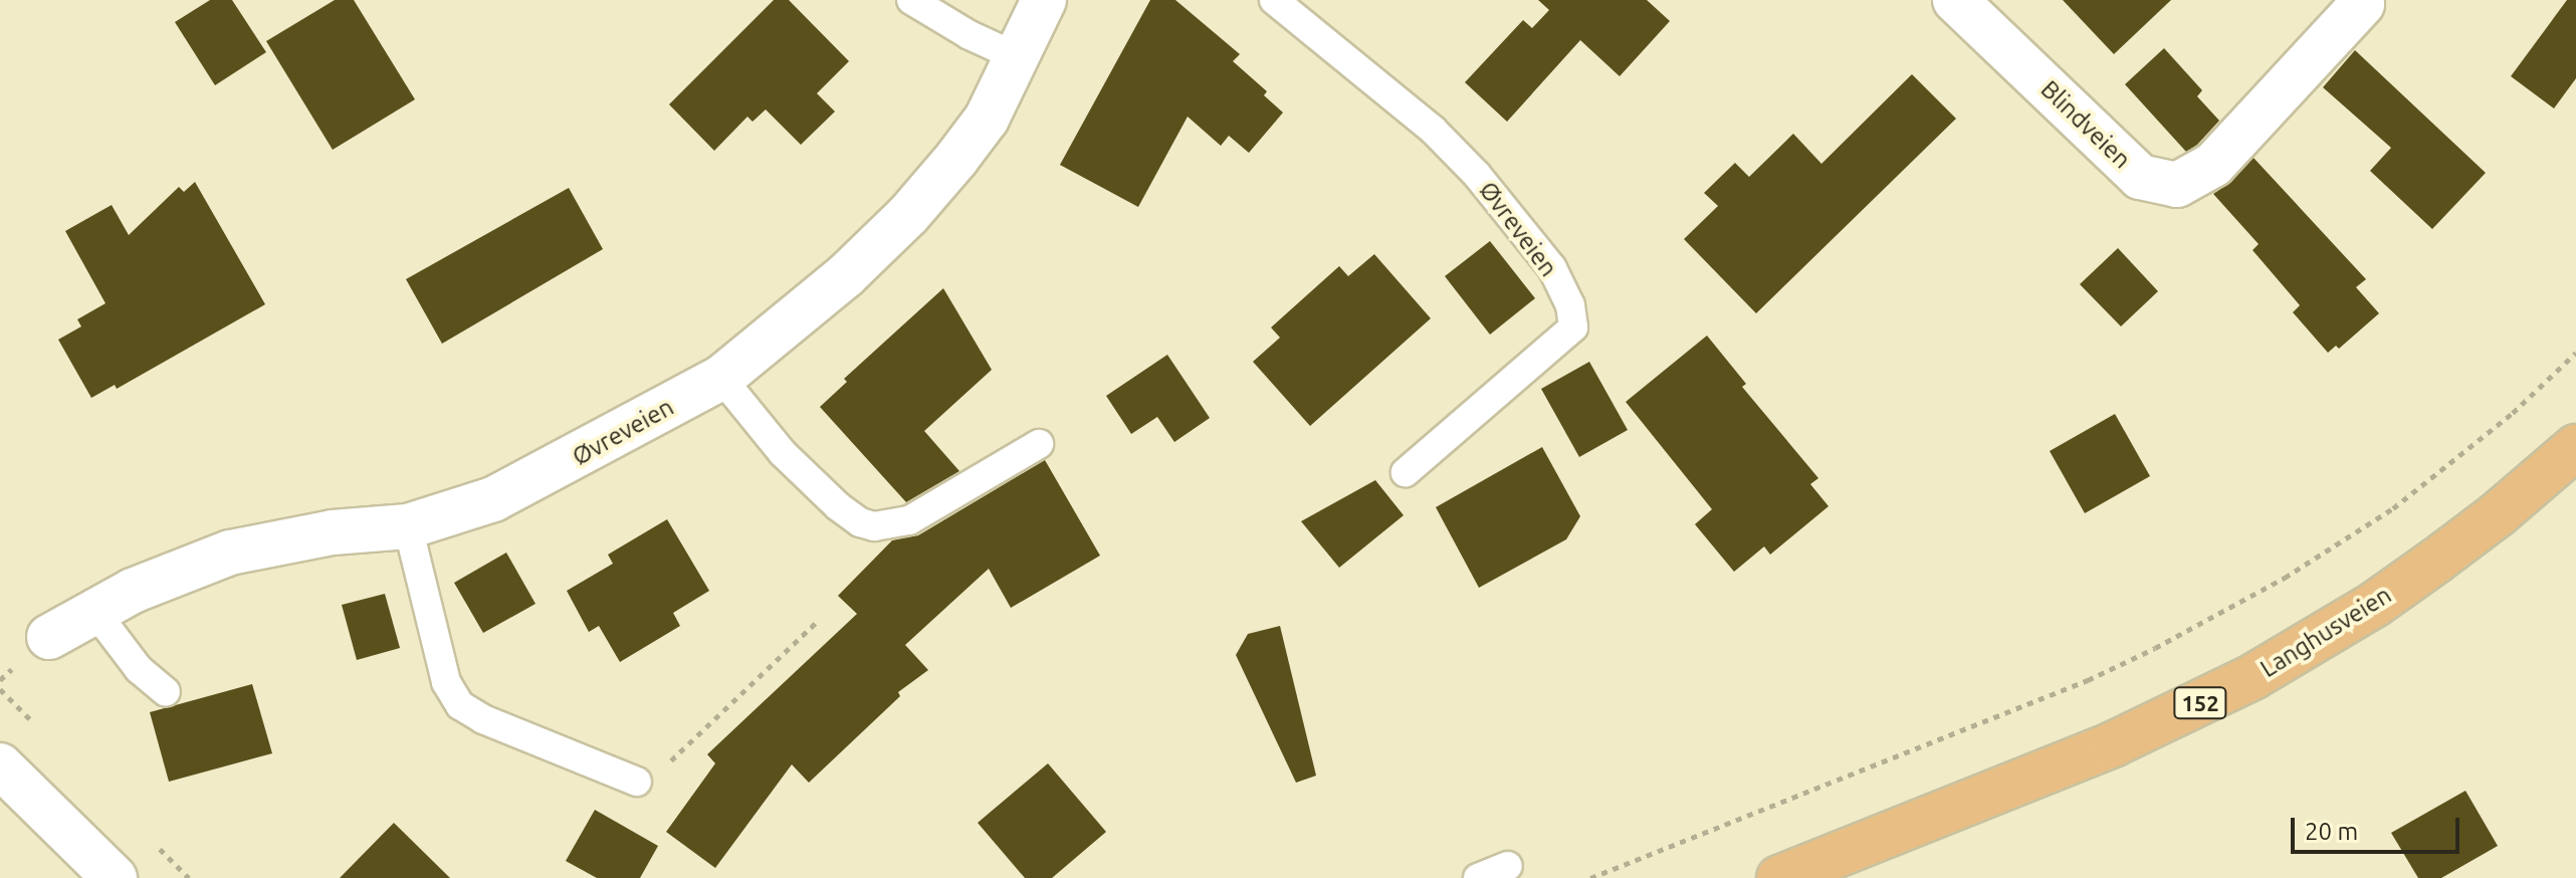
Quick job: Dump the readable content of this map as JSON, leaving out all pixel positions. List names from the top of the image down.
{
  "streets": {
    "main road": ["Langhusveien", "152"],
    "street": ["Blindveien", "Øvreveien"]
  },
  "scale_bar": "20 m"
}
